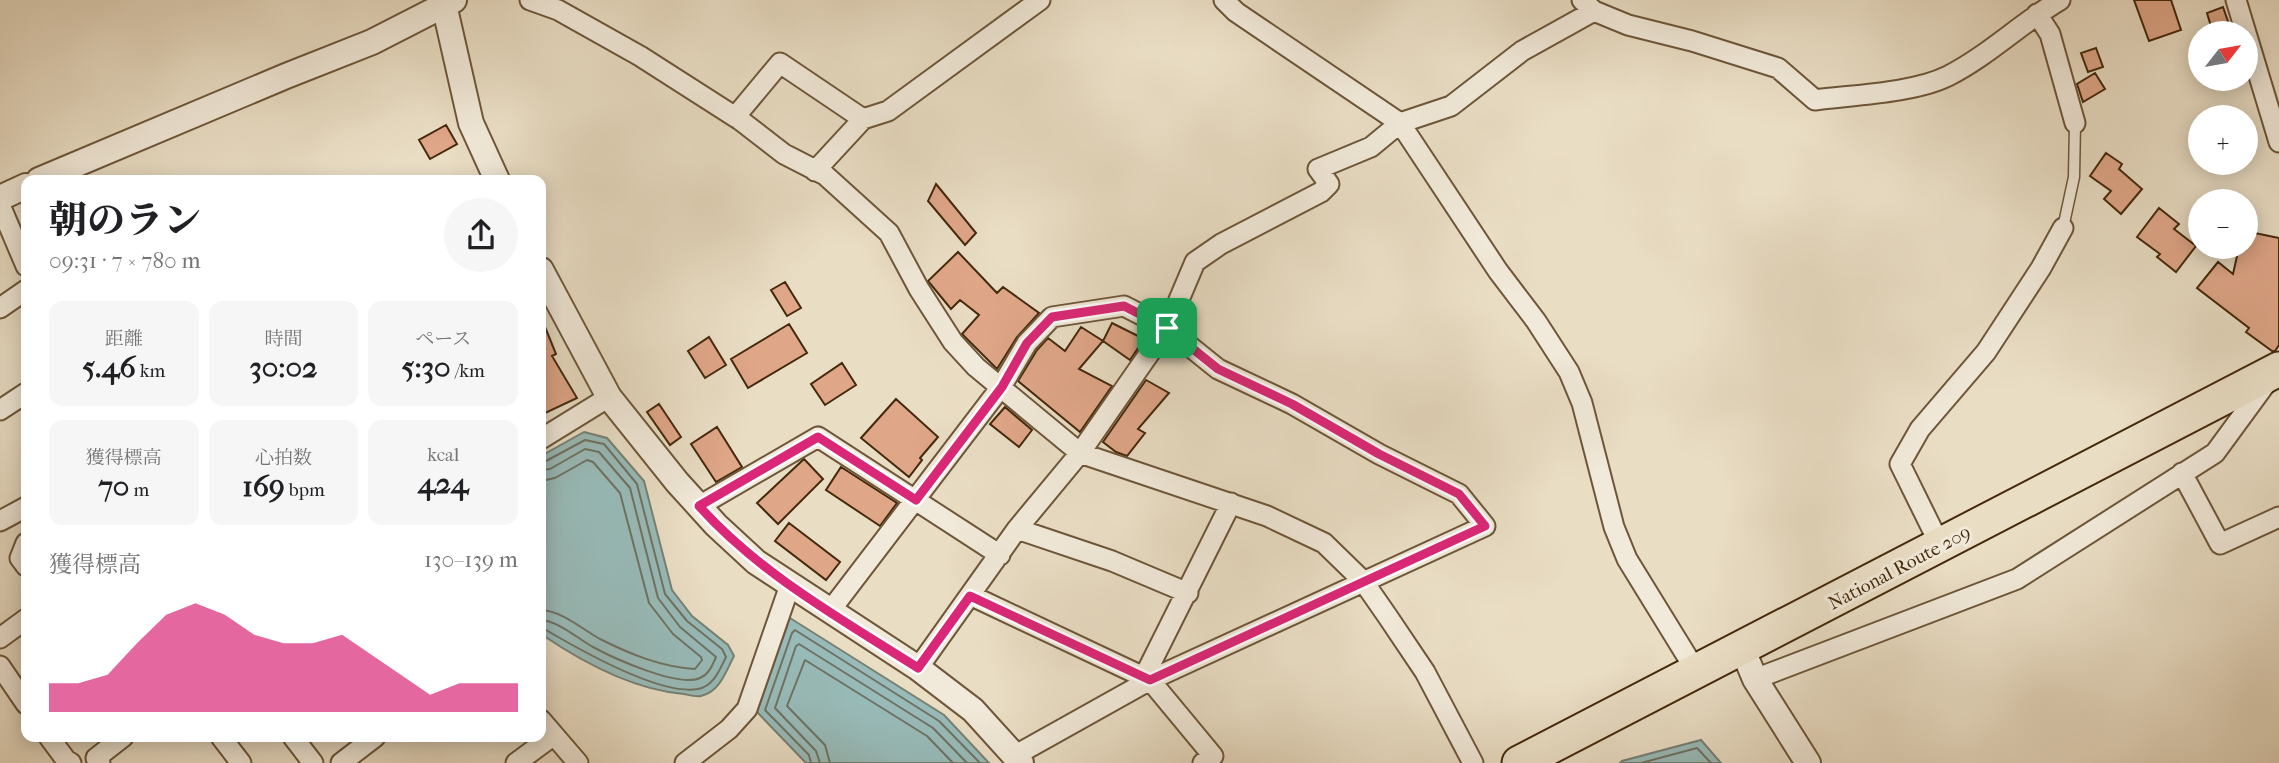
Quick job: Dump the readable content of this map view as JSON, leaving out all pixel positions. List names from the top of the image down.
{
  "streets": {
    "highway": ["National Route 209"]
  },
  "north": "top right",
  "page": {
    "map_buttons": ["+", "−"],
    "heading": ["朝のラン", "09:31 · 7 × 780 m"],
    "stats": [
      ["距離", "5.46 km"],
      ["時間", "30:02"],
      ["ペース", "5:30 /km"],
      ["獲得標高", "70 m"],
      ["心拍数", "169 bpm"],
      ["kcal", "424"]
    ],
    "chart": ["獲得標高", "130–139 m"]
  }
}
